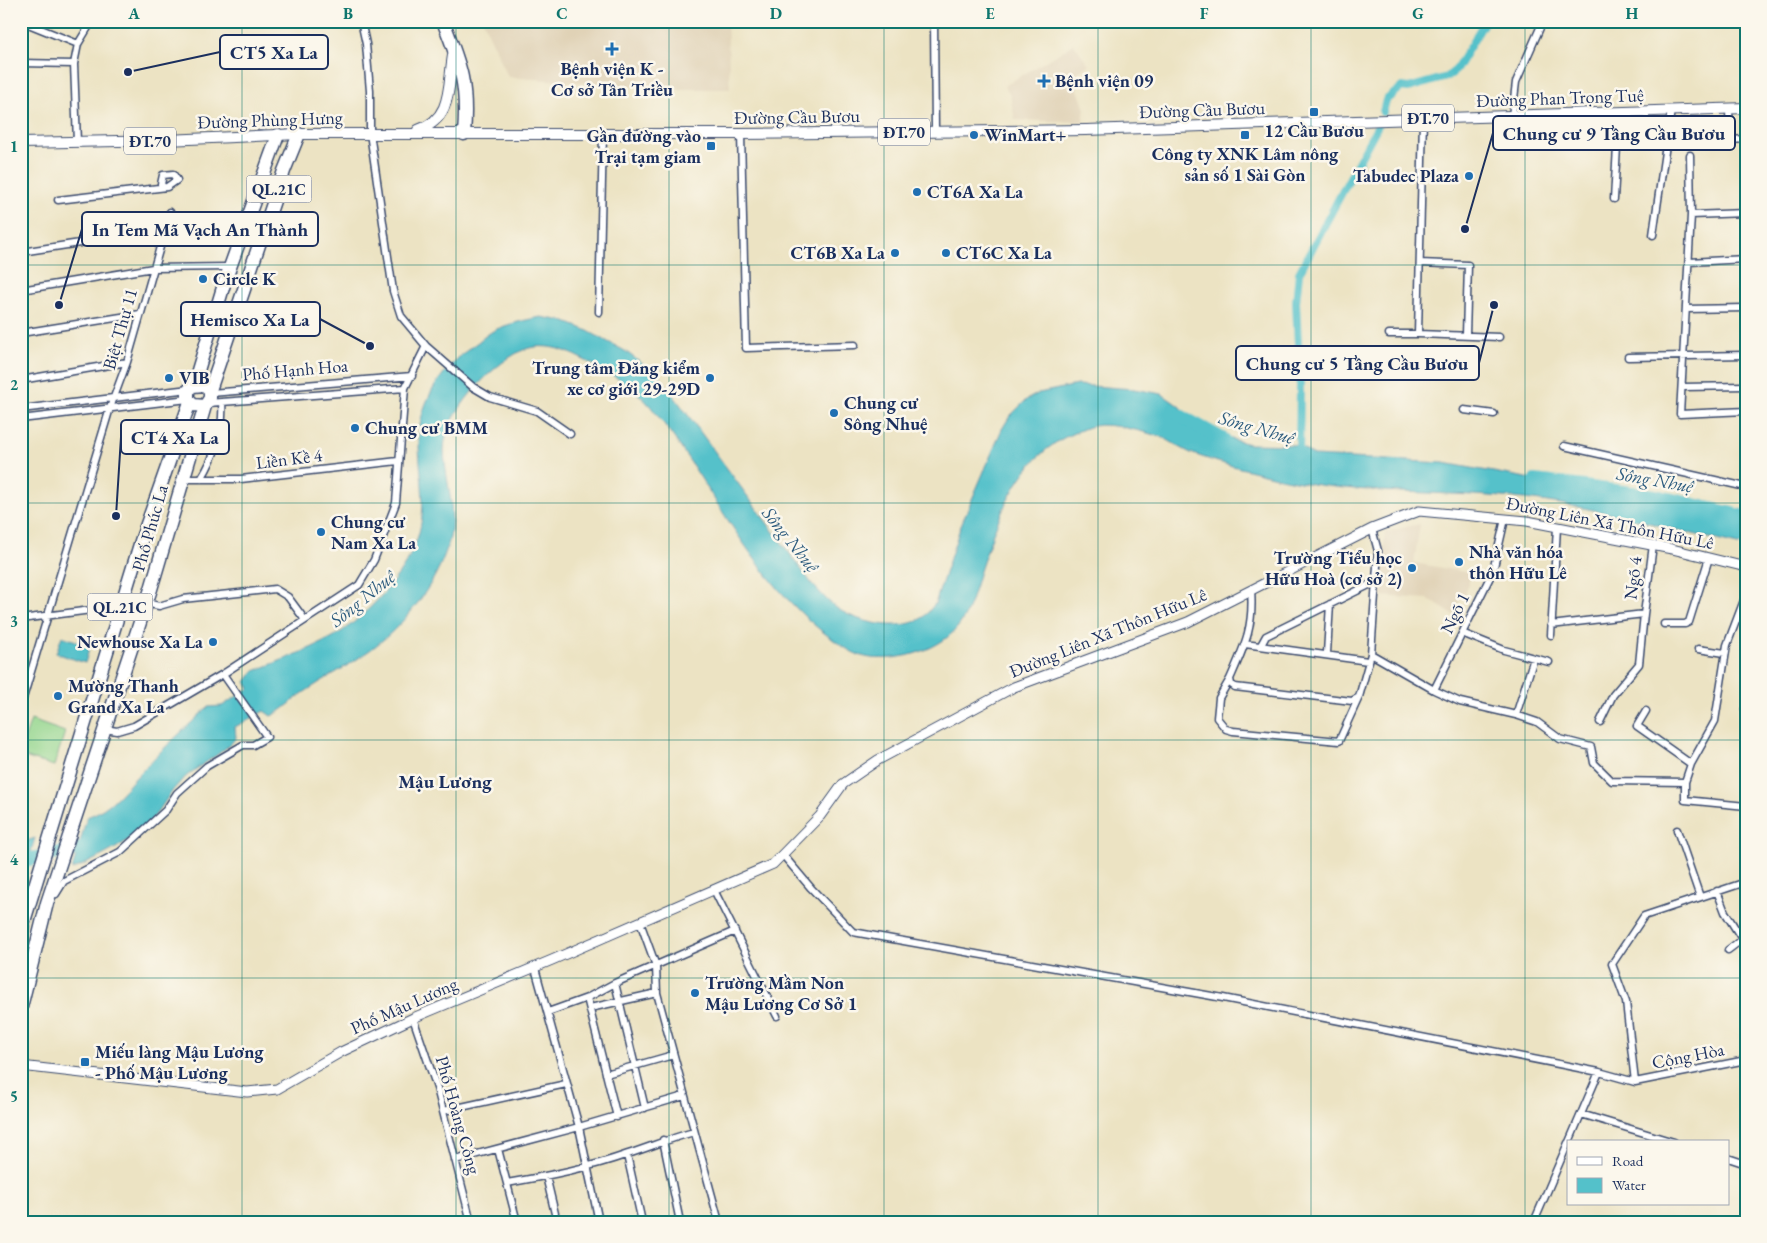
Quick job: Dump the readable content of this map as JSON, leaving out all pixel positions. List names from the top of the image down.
{
  "streets": {
    "highway": ["QL.21C", "Phố Phúc La"],
    "main road": [
      "Đường Phan Trọng Tuệ",
      "Đường Cầu Bươu",
      "ĐT.70",
      "Đường Phùng Hưng"
    ],
    "street": [
      "Biệt Thự 11",
      "Phố Hạnh Hoa",
      "Liền Kề 4",
      "Đường Liên Xã Thôn Hữu Lê",
      "Ngõ 4",
      "Ngõ 1",
      "Phố Mậu Lương",
      "Cộng Hòa",
      "Phố Hoàng Công"
    ]
  },
  "crossings": [
    ["Đường Phan Trọng Tuệ", "Đường Cầu Bươu"],
    ["Đường Cầu Bươu", "Đường Phùng Hưng"],
    ["Đường Phùng Hưng", "Phố Phúc La"],
    ["QL.21C", "Phố Phúc La"],
    ["Phố Hạnh Hoa", "Phố Phúc La"],
    ["Liền Kề 4", "Phố Phúc La"],
    ["Đường Liên Xã Thôn Hữu Lê", "Ngõ 4"],
    ["Đường Liên Xã Thôn Hữu Lê", "Ngõ 1"],
    ["Đường Liên Xã Thôn Hữu Lê", "Phố Mậu Lương"],
    ["Phố Mậu Lương", "Phố Hoàng Công"]
  ],
  "districts": ["Mậu Lương"],
  "water": ["Sông Nhuệ"],
  "places": {
    "health": ["Bệnh viện K - Cơ sở Tân Triều", "Bệnh viện 09"],
    "other": [
      "CT5 Xa La",
      "WinMart+",
      "Tabudec Plaza",
      "CT6A Xa La",
      "Chung cư 9 Tầng Cầu Bươu",
      "CT6B Xa La",
      "CT6C Xa La",
      "Circle K",
      "In Tem Mã Vạch An Thành",
      "Chung cư 5 Tầng Cầu Bươu",
      "Hemisco Xa La",
      "VIB",
      "Trung tâm Đăng kiểm xe cơ giới 29-29D",
      "Chung cư Sông Nhuệ",
      "Chung cư BMM",
      "CT4 Xa La",
      "Chung cư Nam Xa La",
      "Nhà văn hóa thôn Hữu Lê",
      "Trường Tiểu học Hữu Hoà (cơ sở 2)",
      "Newhouse Xa La",
      "Mường Thanh Grand Xa La",
      "Trường Mầm Non Mậu Lương Cơ Sở 1"
    ],
    "transit": [
      "12 Cầu Bươu",
      "Công ty XNK Lâm nông sản số 1 Sài Gòn",
      "Gần đường vào Trại tạm giam",
      "Miếu làng Mậu Lương - Phố Mậu Lương"
    ]
  },
  "legend": ["Road", "Water"],
  "grid": {
    "columns": [
      "A",
      "B",
      "C",
      "D",
      "E",
      "F",
      "G",
      "H"
    ],
    "rows": [
      "1",
      "2",
      "3",
      "4",
      "5"
    ]
  }
}
